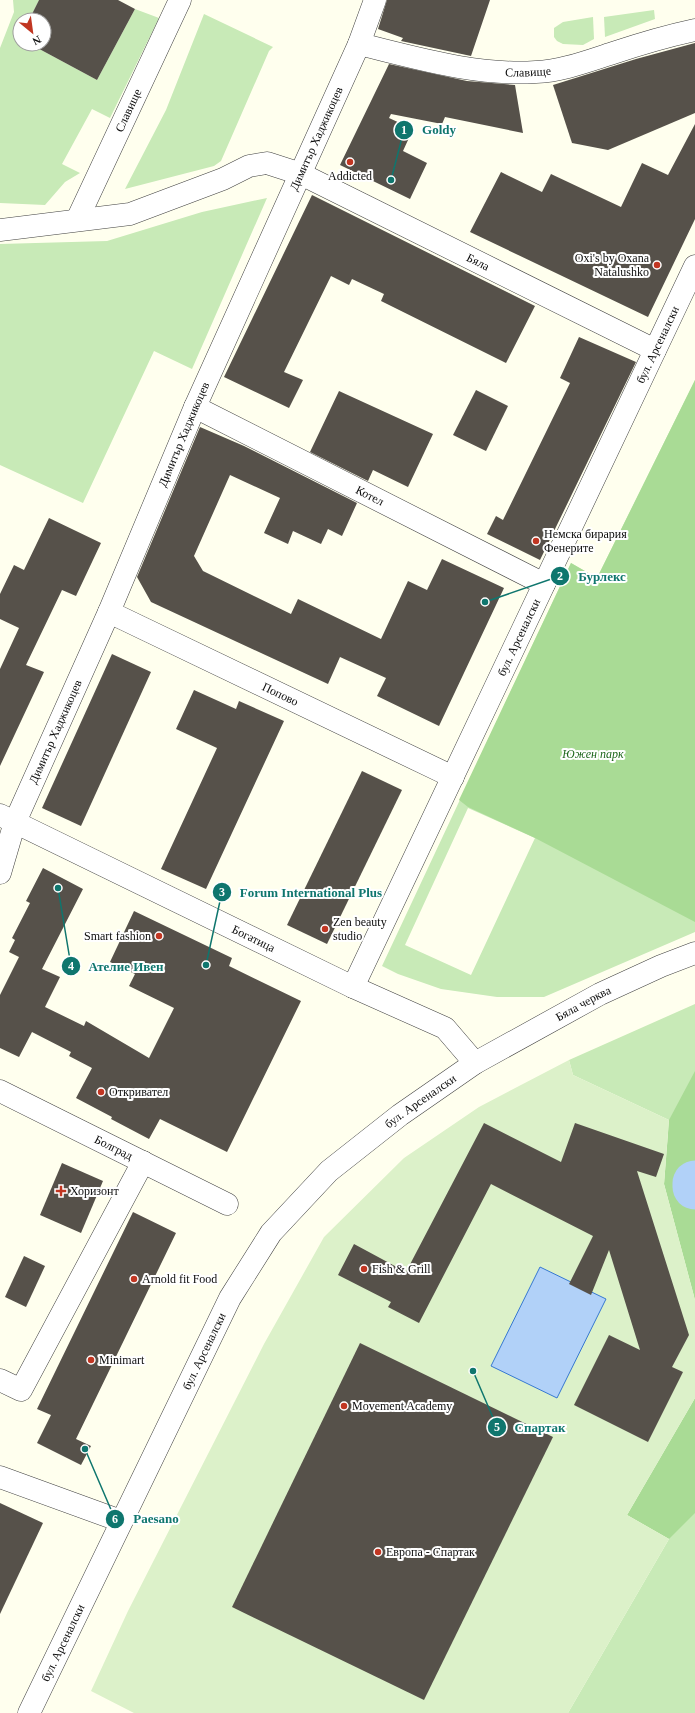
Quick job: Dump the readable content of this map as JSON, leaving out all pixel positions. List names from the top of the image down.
{
  "streets": {
    "street": [
      "Славище",
      "Димитър Хаджикоцев",
      "Бяла",
      "бул. Арсеналски",
      "Котел",
      "Попово",
      "Богатица",
      "Бяла черква",
      "Болград"
    ]
  },
  "crossings": [
    ["Славище", "Димитър Хаджикоцев"],
    ["Димитър Хаджикоцев", "Бяла"],
    ["Димитър Хаджикоцев", "Котел"],
    ["Димитър Хаджикоцев", "Попово"],
    ["Димитър Хаджикоцев", "Богатица"],
    ["Бяла", "бул. Арсеналски"],
    ["бул. Арсеналски", "Котел"],
    ["бул. Арсеналски", "Попово"],
    ["бул. Арсеналски", "Богатица"],
    ["бул. Арсеналски", "Бяла черква"],
    ["Богатица", "Бяла черква"]
  ],
  "parks": ["Южен парк"],
  "places": {
    "other": [
      "Addicted",
      "Goldy",
      "Oxi's by Oxana Natalushko",
      "Немска бирария Фенерите",
      "Бурлекс",
      "Ателие Ивен",
      "Zen beauty studio",
      "Smart fashion",
      "Forum International Plus",
      "Откривател",
      "Fish & Grill",
      "Arnold fit Food",
      "Minimart",
      "Спартак",
      "Movement Academy",
      "Paesano",
      "Европа - Спартак"
    ],
    "health": ["Хоризонт"]
  },
  "north": "bottom right"
}
